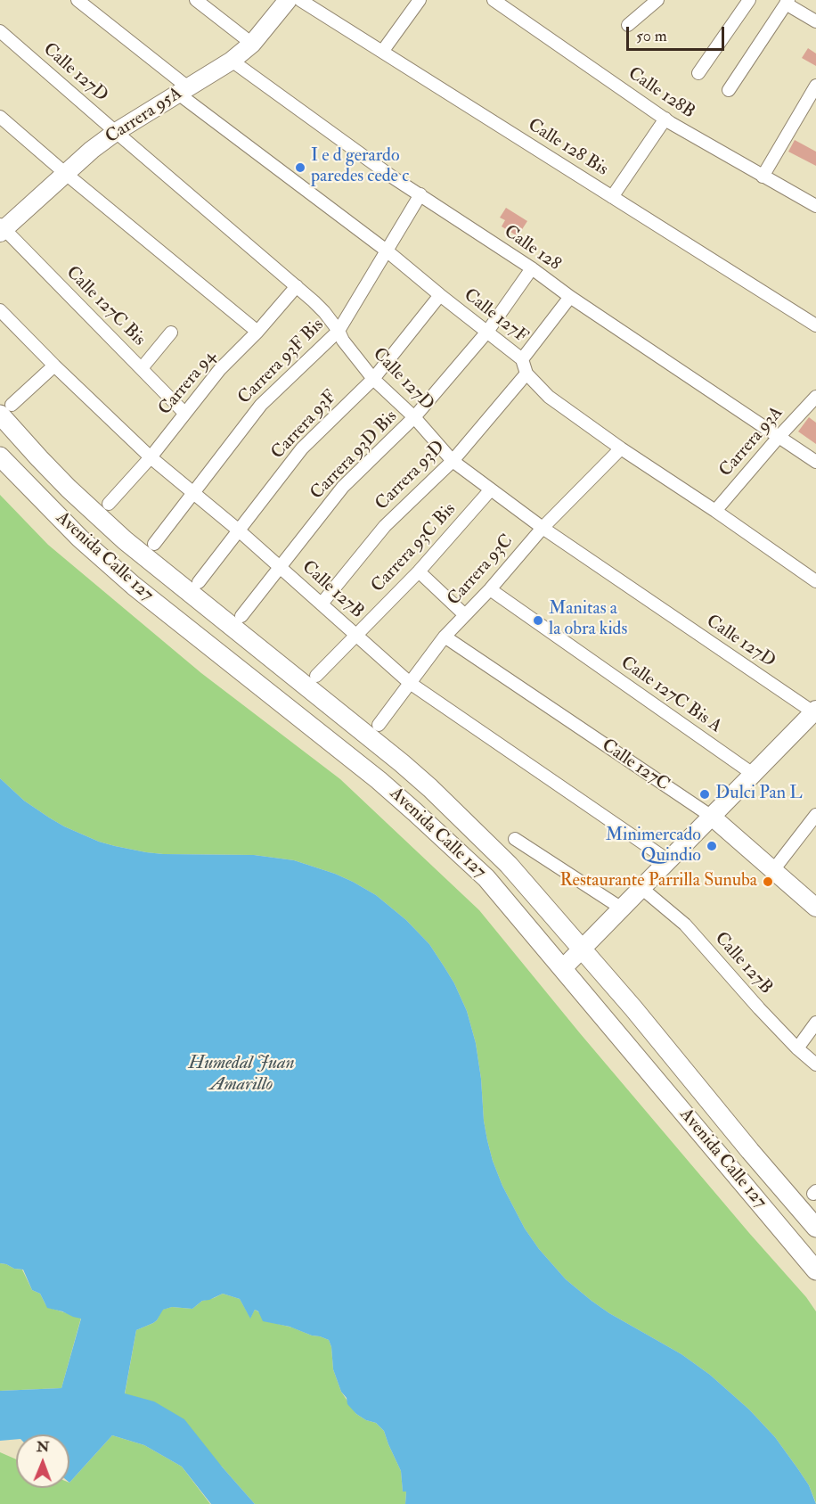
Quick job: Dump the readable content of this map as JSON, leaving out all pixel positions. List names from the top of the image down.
{
  "streets": {
    "main road": ["Avenida Calle 127"],
    "street": [
      "Calle 127D",
      "Calle 128B",
      "Carrera 95A",
      "Calle 128 Bis",
      "Calle 128",
      "Calle 127C Bis",
      "Calle 127F",
      "Carrera 93F Bis",
      "Carrera 94",
      "Carrera 93F",
      "Carrera 93A",
      "Carrera 93D Bis",
      "Carrera 93D",
      "Carrera 93C Bis",
      "Carrera 93C",
      "Calle 127B",
      "Calle 127C Bis A",
      "Calle 127C"
    ]
  },
  "crossings": [
    ["Calle 127D", "Carrera 95A"],
    ["Calle 127D", "Carrera 93F Bis"],
    ["Calle 127D", "Carrera 94"],
    ["Calle 127D", "Carrera 93F"],
    ["Calle 127D", "Carrera 93D Bis"],
    ["Calle 127D", "Carrera 93D"],
    ["Calle 127D", "Carrera 93C Bis"],
    ["Calle 127D", "Carrera 93C"],
    ["Carrera 95A", "Calle 128"],
    ["Carrera 95A", "Calle 127C Bis"],
    ["Carrera 95A", "Calle 127F"],
    ["Calle 128", "Carrera 93F Bis"],
    ["Calle 128", "Carrera 93A"],
    ["Calle 128", "Carrera 93D Bis"],
    ["Calle 127C Bis", "Carrera 94"],
    ["Calle 127F", "Carrera 93F Bis"],
    ["Calle 127F", "Carrera 93F"],
    ["Calle 127F", "Carrera 93A"],
    ["Calle 127F", "Carrera 93D Bis"],
    ["Calle 127F", "Carrera 93D"],
    ["Calle 127F", "Carrera 93C"],
    ["Carrera 93F Bis", "Calle 127B"],
    ["Carrera 94", "Calle 127B"],
    ["Carrera 93F", "Calle 127B"],
    ["Carrera 93D Bis", "Calle 127B"],
    ["Carrera 93D", "Calle 127B"],
    ["Carrera 93C Bis", "Calle 127B"],
    ["Carrera 93C", "Calle 127B"],
    ["Carrera 93C", "Calle 127C Bis A"],
    ["Carrera 93C", "Calle 127C"]
  ],
  "water": ["Humedal Juan Amarillo"],
  "places": [
    "I e d gerardo paredes cede c",
    "Manitas a la obra kids",
    "Dulci Pan L",
    "Minimercado Quindio",
    "Restaurante Parrilla Sunuba"
  ],
  "scale_bar": "50 m",
  "north": "top"
}
